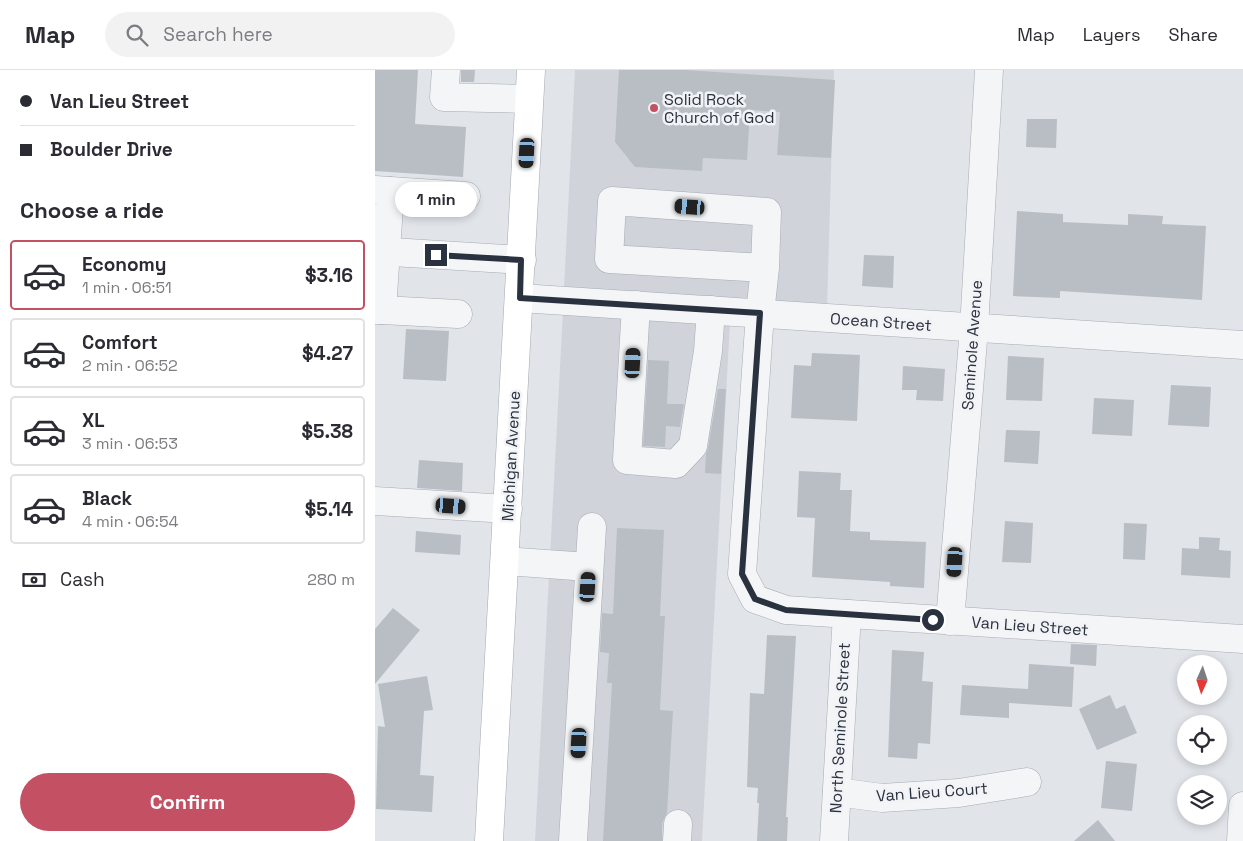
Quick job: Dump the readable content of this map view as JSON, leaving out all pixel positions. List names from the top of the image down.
{
  "streets": {
    "main road": ["Michigan Avenue"],
    "street": [
      "Ocean Street",
      "Seminole Avenue",
      "Van Lieu Street",
      "North Seminole Street",
      "Van Lieu Court"
    ]
  },
  "crossings": [
    ["Ocean Street", "Seminole Avenue"],
    ["Ocean Street", "Michigan Avenue"],
    ["Ocean Street", "Van Lieu Street"],
    ["Seminole Avenue", "Van Lieu Street"],
    ["Van Lieu Street", "North Seminole Street"],
    ["North Seminole Street", "Van Lieu Court"]
  ],
  "places": ["Solid Rock Church of God"],
  "north": "bottom",
  "page": {
    "header": "Map",
    "search": "Search here",
    "nav": ["Map", "Layers", "Share"],
    "banner": ["Van Lieu Street", "Boulder Drive"],
    "heading": "Choose a ride",
    "bubble": "1 min",
    "list": [
      {
        "name": "Economy",
        "note": "1 min · 06:51",
        "value": "$3.16"
      },
      {
        "name": "Comfort",
        "note": "2 min · 06:52",
        "value": "$4.27"
      },
      {
        "name": "XL",
        "note": "3 min · 06:53",
        "value": "$5.38"
      },
      {
        "name": "Black",
        "note": "4 min · 06:54",
        "value": "$5.14"
      }
    ],
    "pay": ["Cash", "280 m"],
    "buttons": "Confirm"
  }
}
